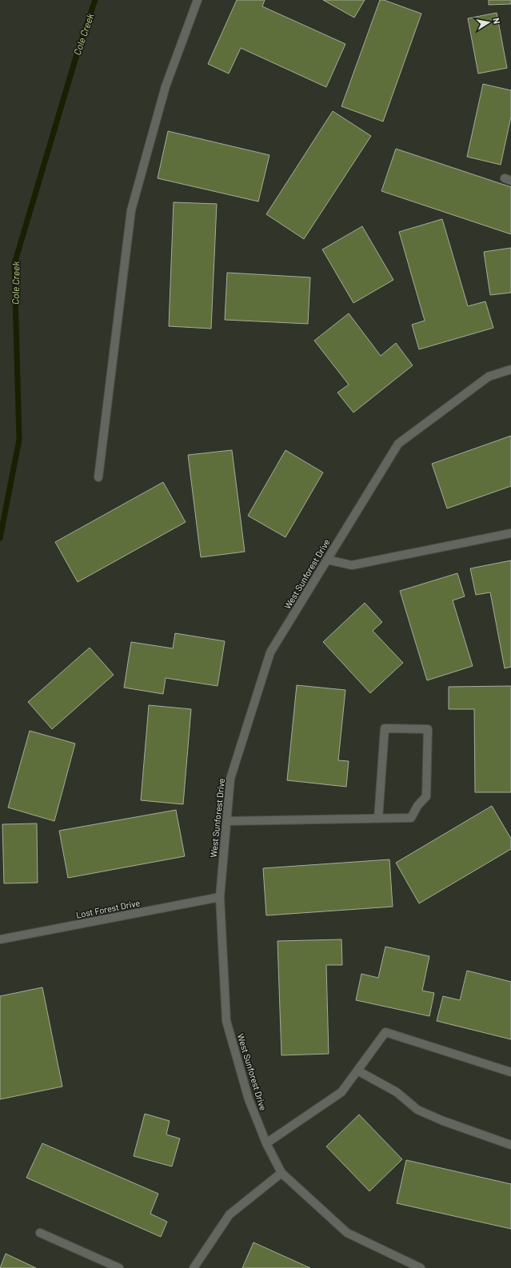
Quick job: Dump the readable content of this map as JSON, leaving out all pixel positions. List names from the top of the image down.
{
  "streets": {
    "street": ["West Sunforest Drive", "Lost Forest Drive"]
  },
  "crossings": [
    ["West Sunforest Drive", "Lost Forest Drive"]
  ],
  "water": ["Cole Creek"],
  "north": "right"
}
